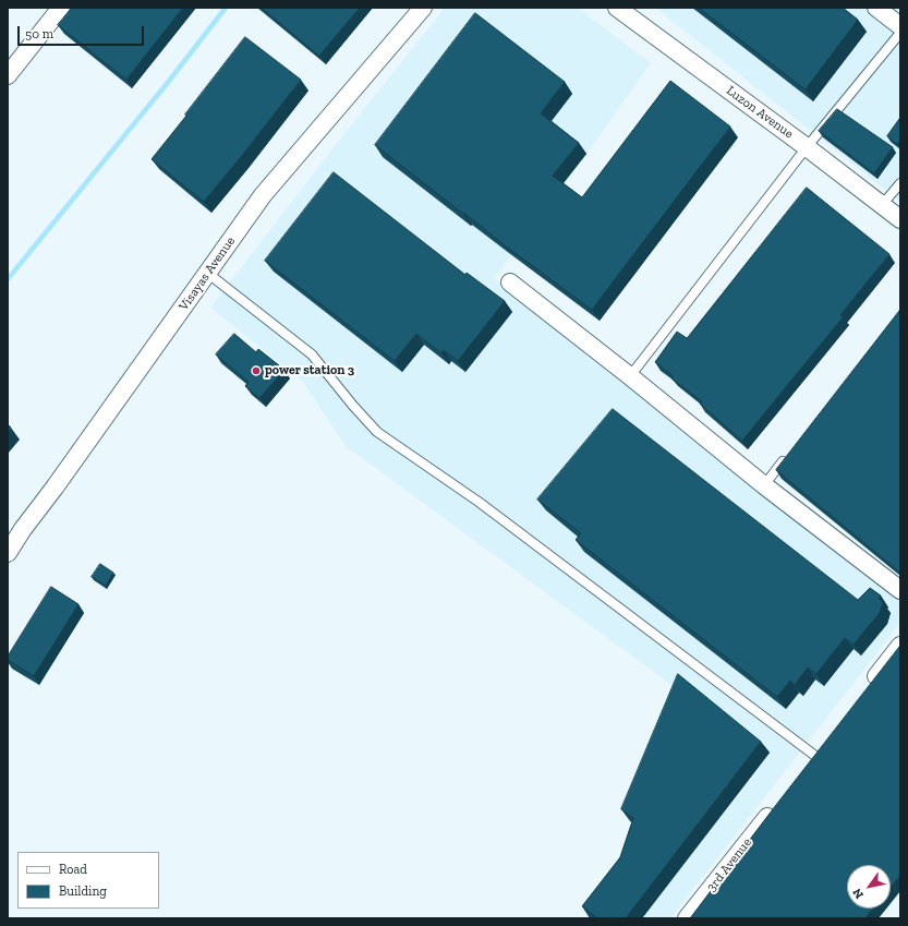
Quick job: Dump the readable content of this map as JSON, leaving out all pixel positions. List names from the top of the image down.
{
  "streets": {
    "street": ["Luzon Avenue", "Visayas Avenue", "3rd Avenue"]
  },
  "places": ["power station 3"],
  "legend": ["Road", "Building"],
  "scale_bar": "50 m",
  "north": "bottom left"
}
